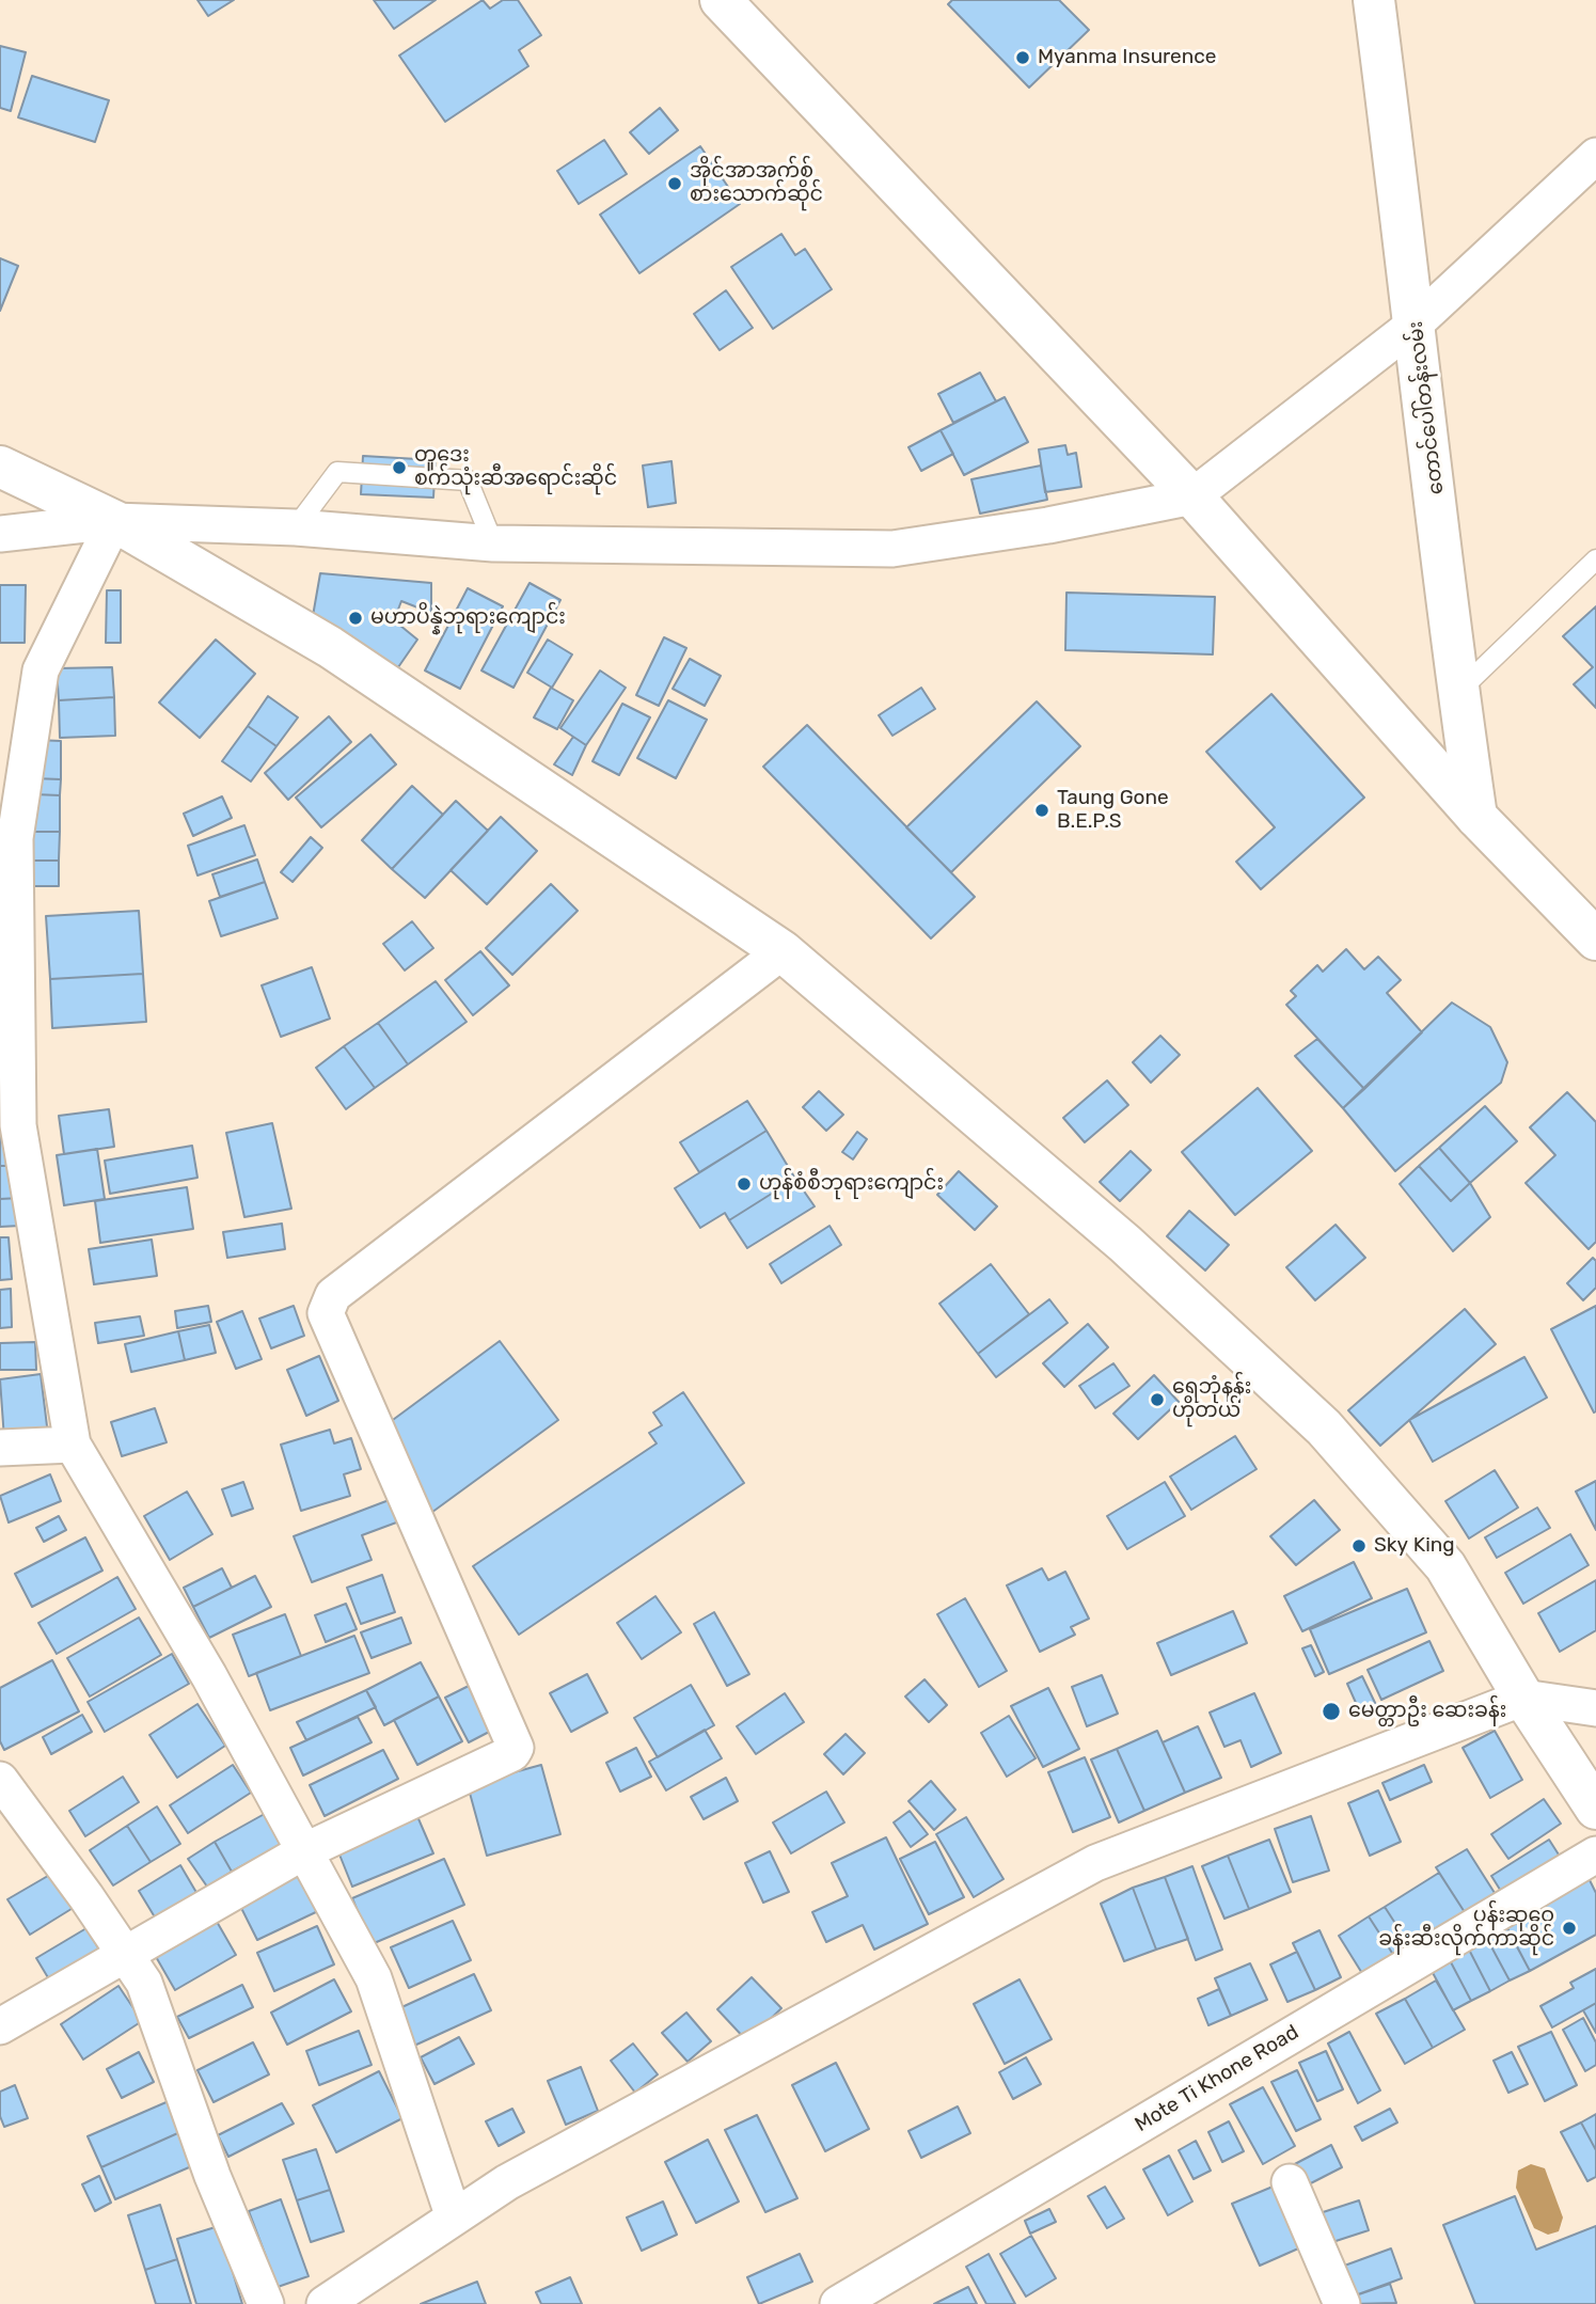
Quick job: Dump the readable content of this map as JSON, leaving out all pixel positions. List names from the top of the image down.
{
  "streets": {
    "main road": ["တောင်ပေါ်တန်းလမ်း"],
    "street": ["Mote Ti Khone Road"]
  },
  "places": [
    "Myanma Insurence",
    "အိုင်အာအက်စ် စားသောက်ဆိုင်",
    "တူဒေး စက်သုံးဆီအရောင်းဆိုင်",
    "မဟာပိန္နဲဘုရားကျောင်း",
    "Taung Gone B.E.P.S",
    "ဟုန်စံစီဘုရားကျောင်း",
    "ရွှေဘုံနန်း ဟိုတယ်",
    "Sky King",
    "မေတ္တာဦး ဆေးခန်း",
    "ပန်းဆုဝေ ခန်းဆီးလိုက်ကာဆိုင်"
  ]
}
